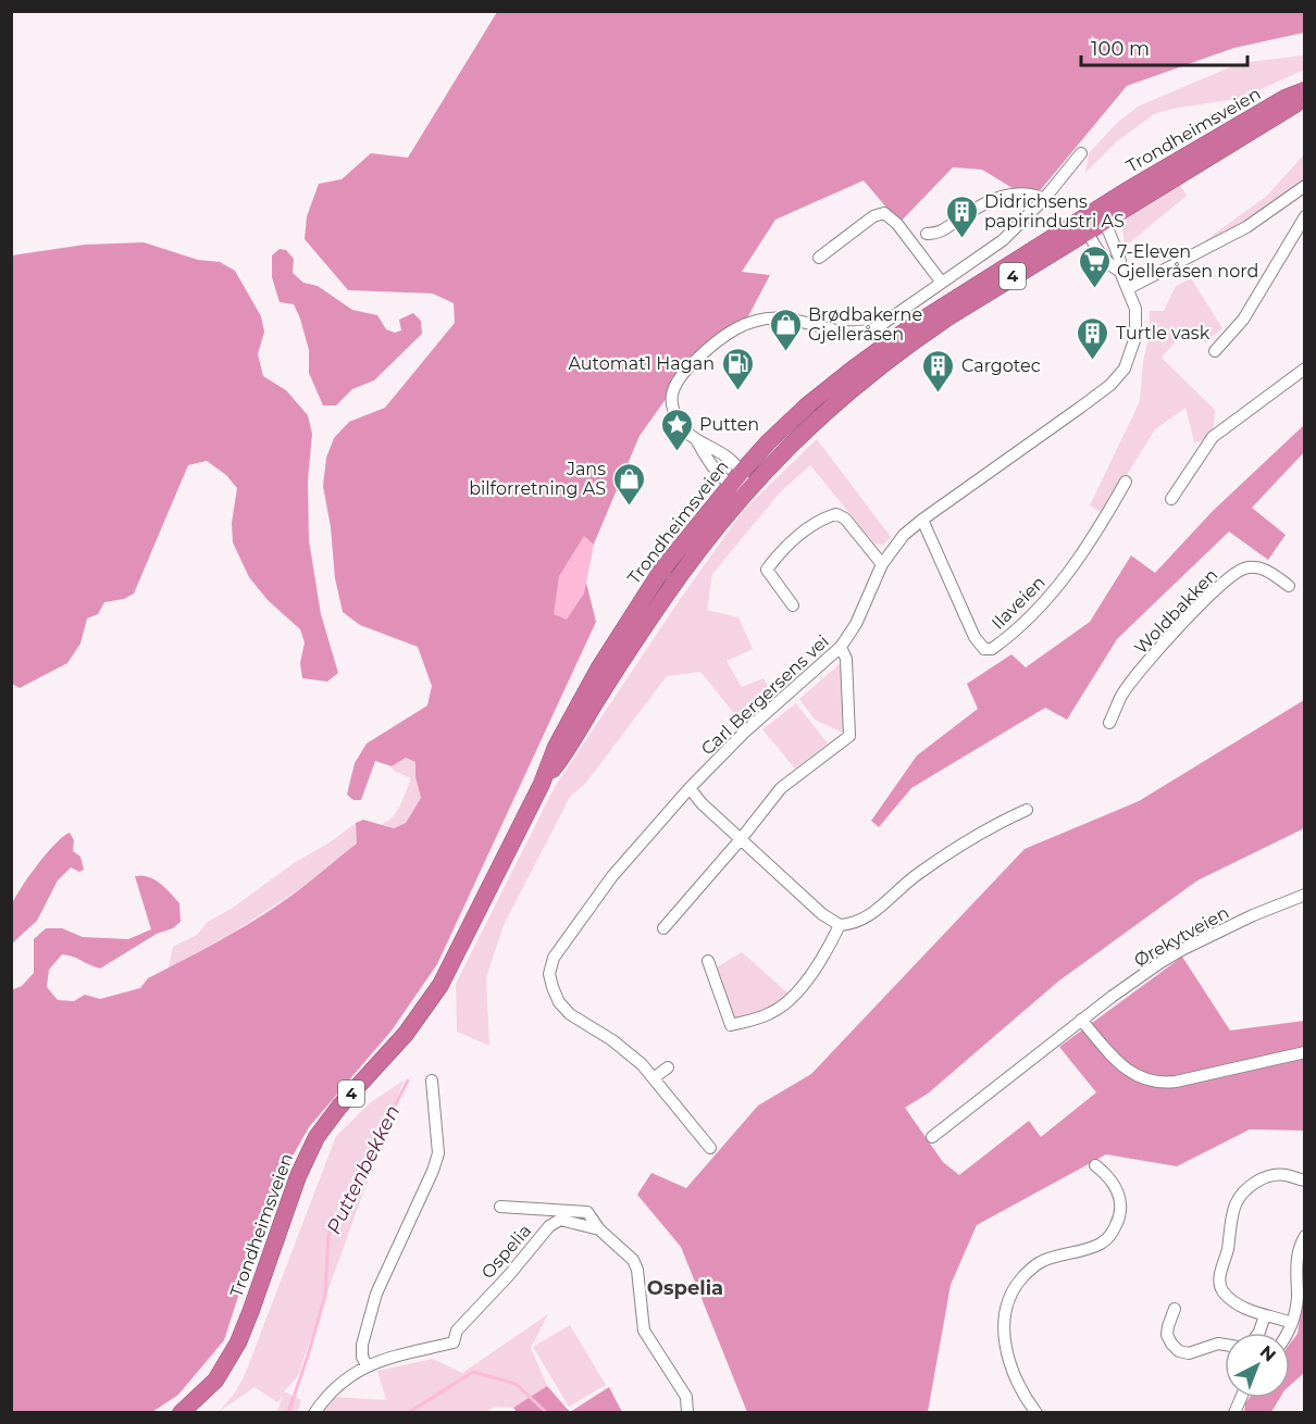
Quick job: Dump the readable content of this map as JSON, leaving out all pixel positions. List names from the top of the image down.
{
  "streets": {
    "highway": ["Trondheimsveien", "4"],
    "street": [
      "Ilaveien",
      "Woldbakken",
      "Carl Bergersens vei",
      "Ørekytveien",
      "Ospelia"
    ]
  },
  "crossings": [
    ["Trondheimsveien", "Carl Bergersens vei"],
    ["Ilaveien", "Carl Bergersens vei"]
  ],
  "districts": ["Ospelia"],
  "water": ["Puttenbekken"],
  "places": {
    "building": ["Didrichsens papirindustri AS", "Turtle vask", "Cargotec"],
    "supermarket": ["7-Eleven Gjelleråsen nord"],
    "shop": ["Brødbakerne Gjelleråsen", "Jans bilforretning AS"],
    "fuel station": ["Automat1 Hagan"],
    "place": ["Putten"]
  },
  "scale_bar": "100 m",
  "north": "top right"
}
